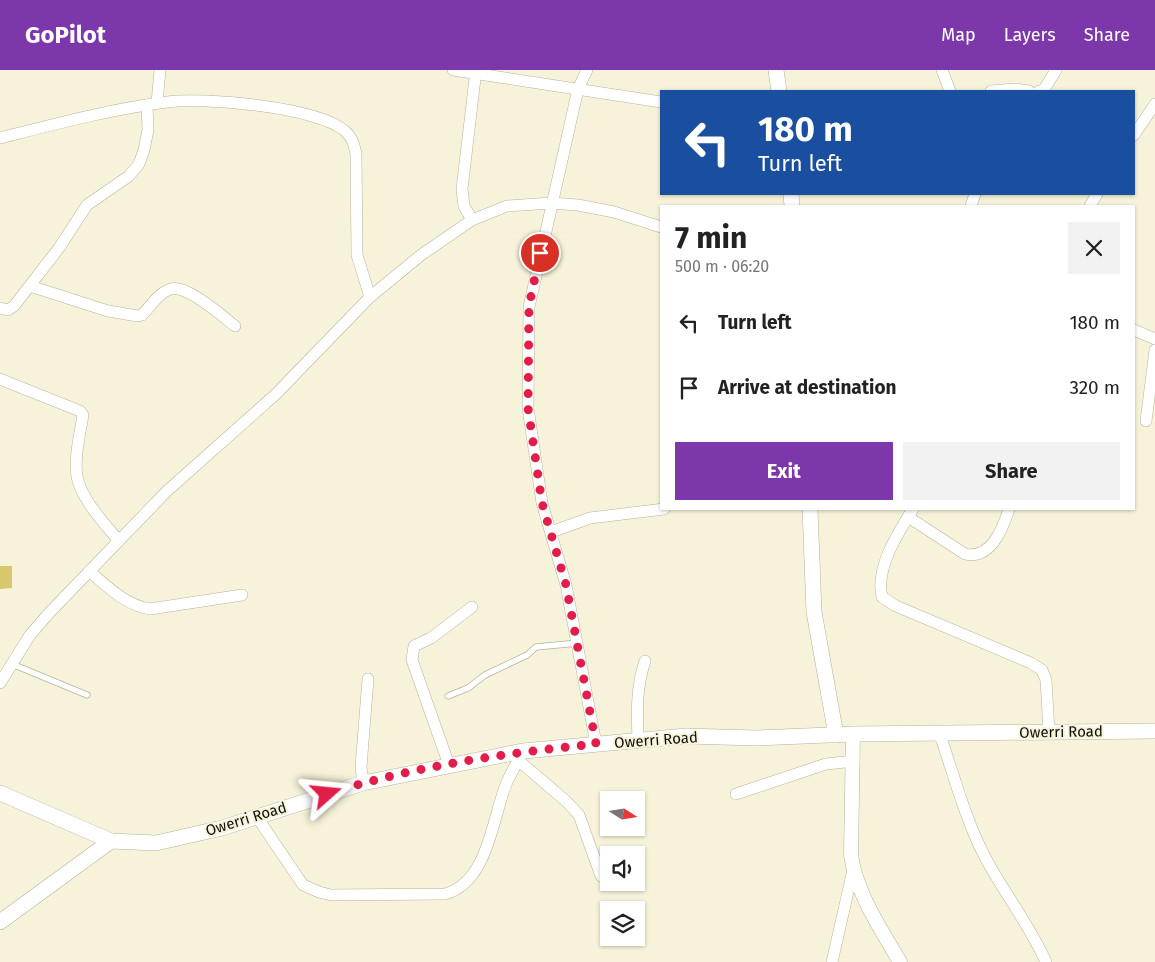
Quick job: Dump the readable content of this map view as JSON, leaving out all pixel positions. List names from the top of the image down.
{
  "streets": {
    "main road": ["Owerri Road"]
  },
  "north": "right",
  "page": {
    "header": "GoPilot",
    "nav": ["Map", "Layers", "Share"],
    "turn": ["180 m", "Turn left"],
    "heading": ["7 min", "500 m · 06:20"],
    "list": [
      {
        "name": "Turn left",
        "value": "180 m"
      },
      {
        "name": "Arrive at destination",
        "value": "320 m"
      }
    ],
    "buttons": ["Exit", "Share"]
  }
}
